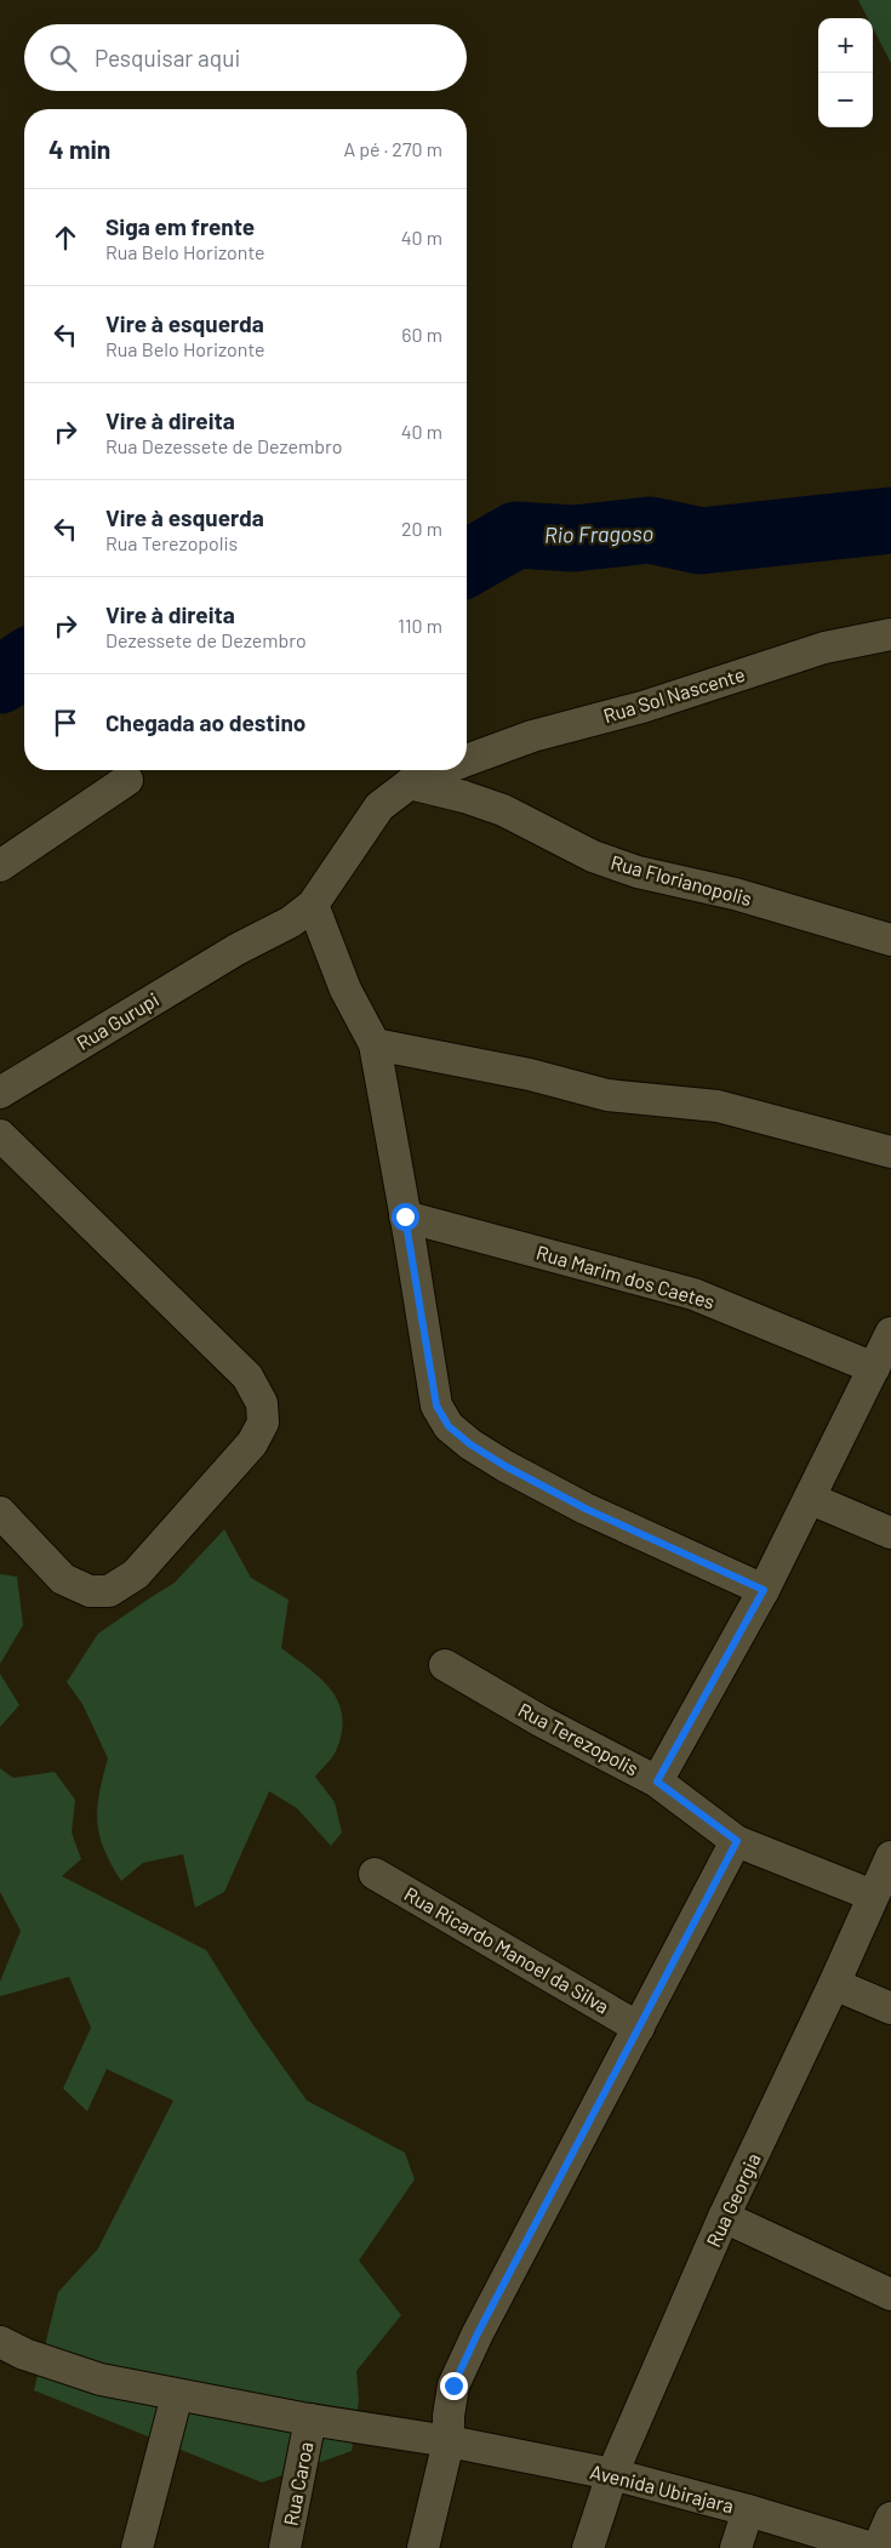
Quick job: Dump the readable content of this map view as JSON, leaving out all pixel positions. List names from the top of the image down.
{
  "streets": {
    "street": [
      "Rua Sol Nascente",
      "Rua Florianopolis",
      "Rua Gurupi",
      "Rua Marim dos Caetes",
      "Rua Terezopolis",
      "Rua Ricardo Manoel da Silva",
      "Rua Georgia",
      "Rua Caroa",
      "Avenida Ubirajara"
    ]
  },
  "crossings": [
    ["Rua Sol Nascente", "Rua Florianopolis"],
    ["Rua Sol Nascente", "Rua Gurupi"],
    ["Rua Terezopolis", "Rua Georgia"],
    ["Rua Georgia", "Avenida Ubirajara"],
    ["Rua Caroa", "Avenida Ubirajara"]
  ],
  "water": ["Rio Fragoso"],
  "page": {
    "map_buttons": ["+", "−"],
    "search": "Pesquisar aqui",
    "heading": ["4 min", "A pé · 270 m"],
    "list": [
      ["Siga em frente", "Rua Belo Horizonte", "40 m"],
      ["Vire à esquerda", "Rua Belo Horizonte", "60 m"],
      ["Vire à direita", "Rua Dezessete de Dezembro", "40 m"],
      ["Vire à esquerda", "Rua Terezopolis", "20 m"],
      ["Vire à direita", "Dezessete de Dezembro", "110 m"],
      "Chegada ao destino"
    ]
  }
}
